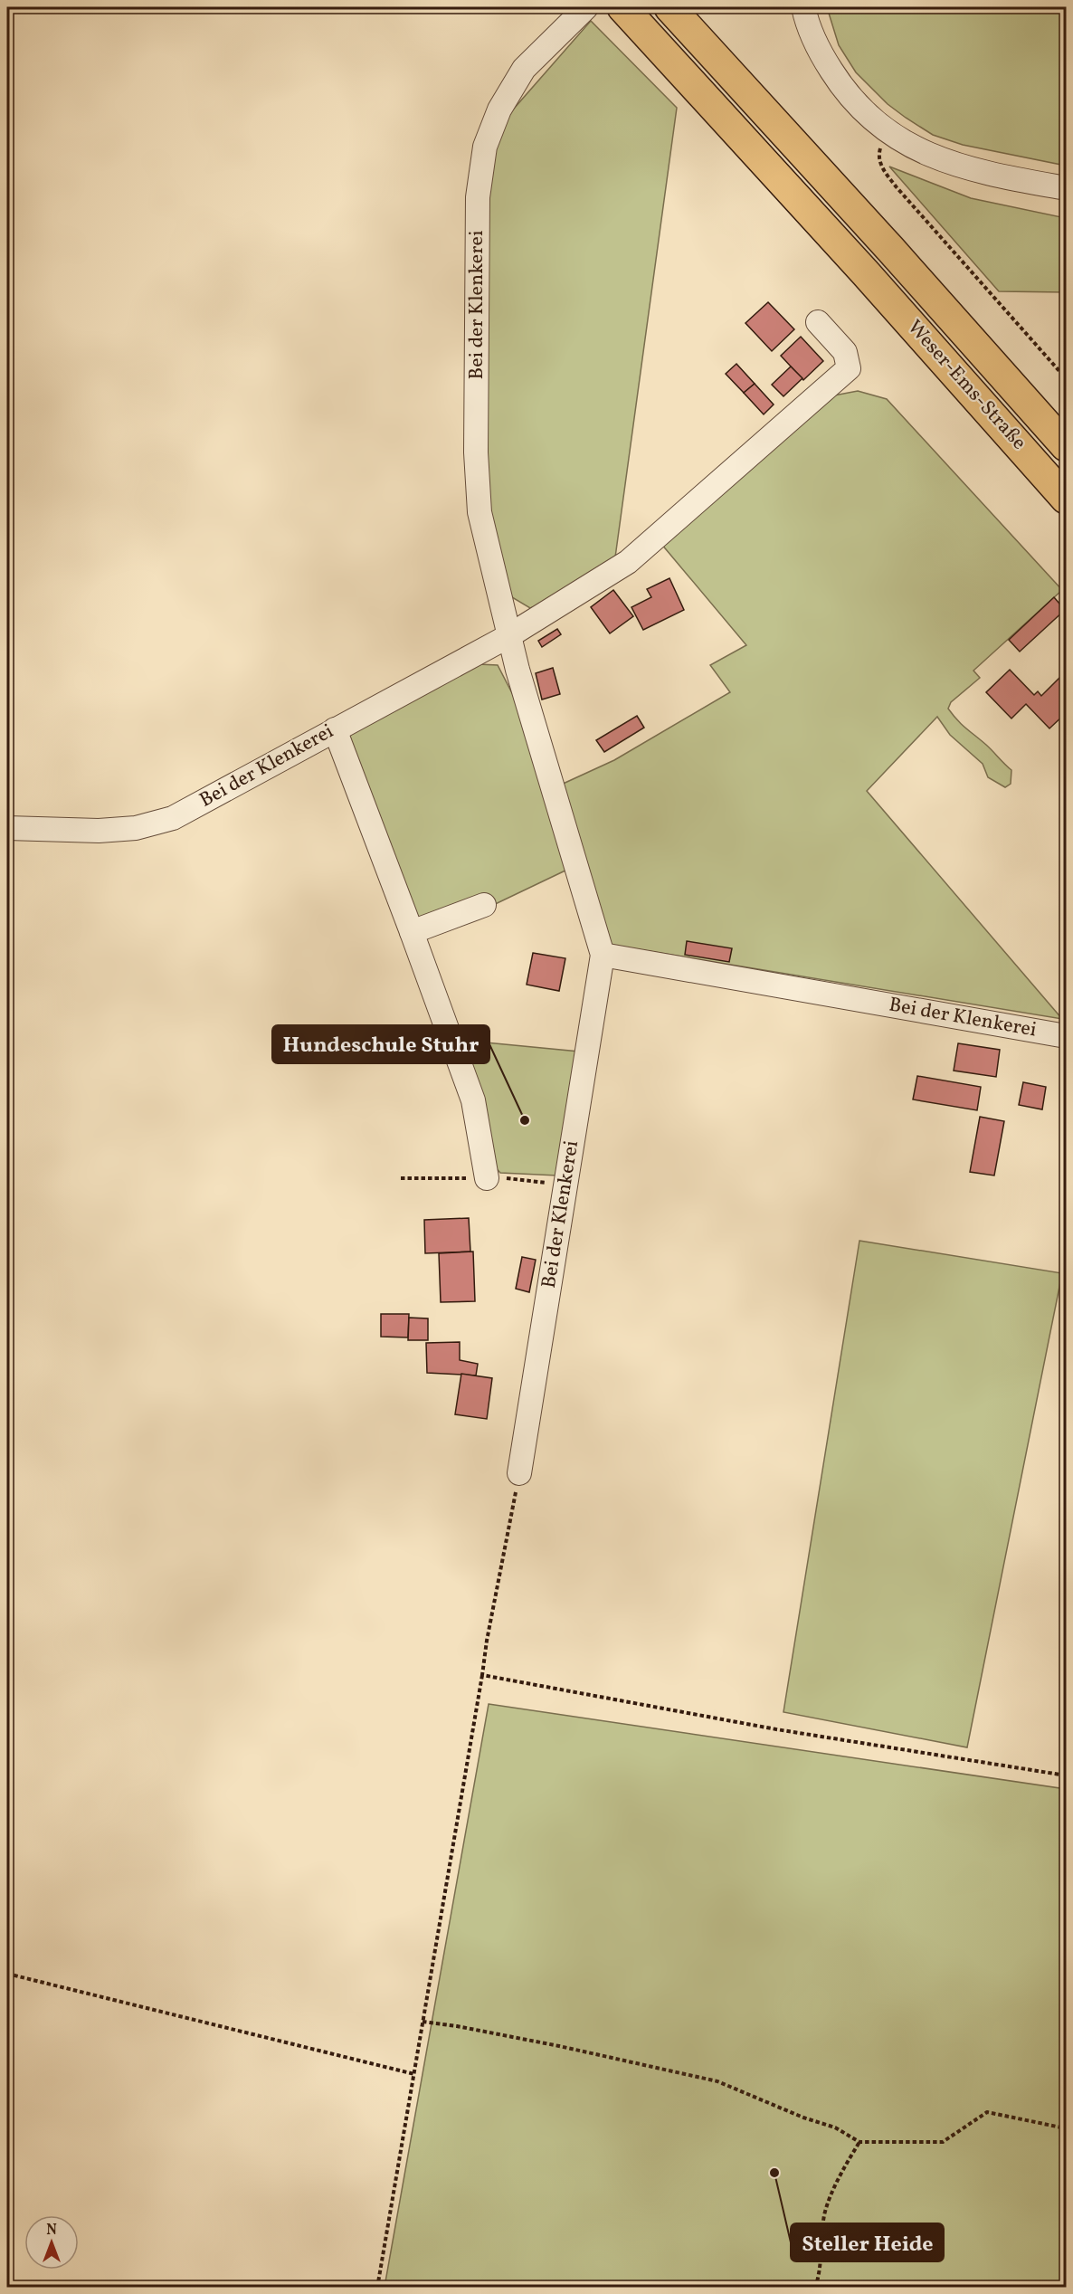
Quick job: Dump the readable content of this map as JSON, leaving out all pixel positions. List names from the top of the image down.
{
  "streets": {
    "highway": ["Weser-Ems-Straße"],
    "street": ["Bei der Klenkerei"]
  },
  "places": ["Hundeschule Stuhr", "Steller Heide"],
  "north": "top"
}
